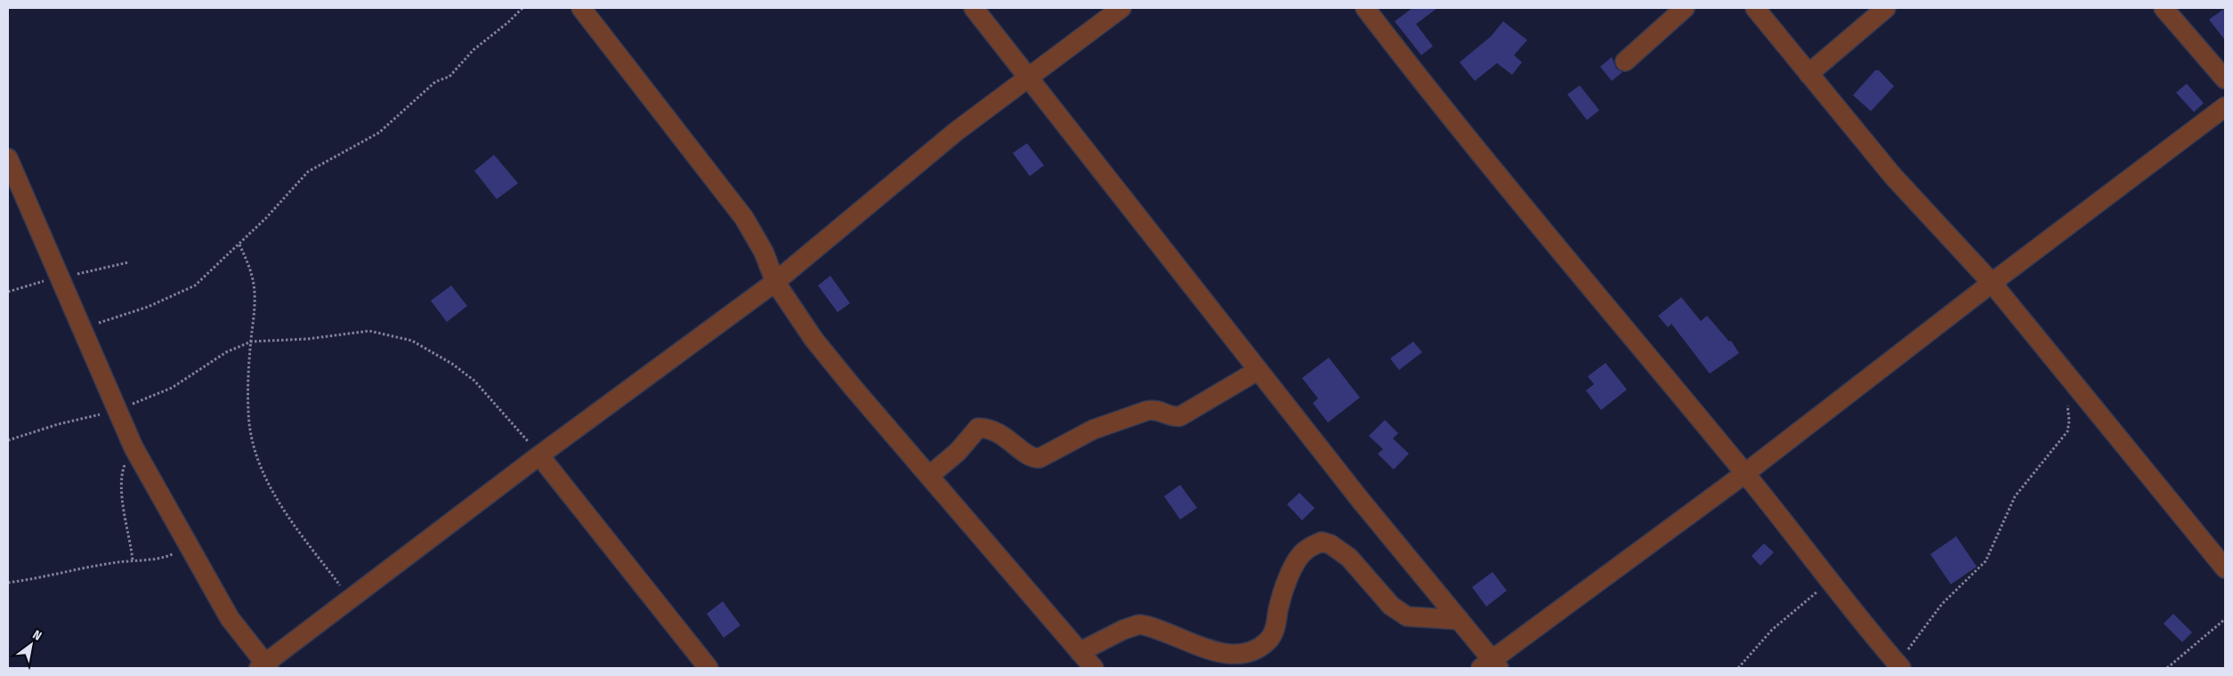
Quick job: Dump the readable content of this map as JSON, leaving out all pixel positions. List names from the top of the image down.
{
  "north": "top right"
}
